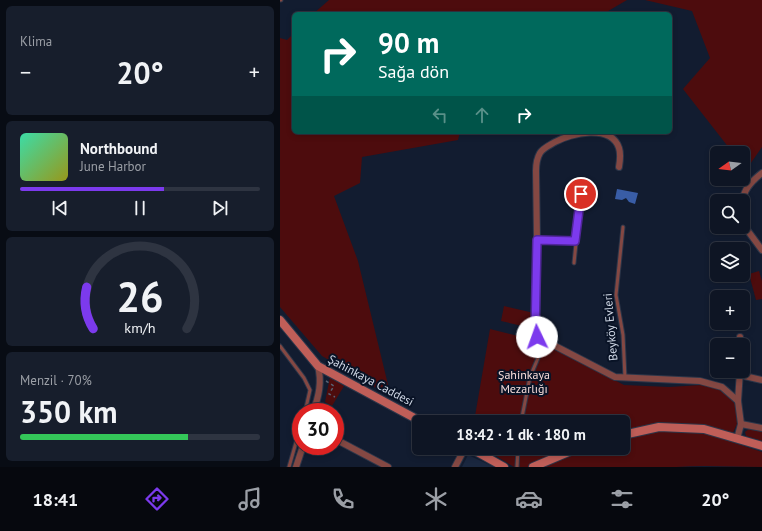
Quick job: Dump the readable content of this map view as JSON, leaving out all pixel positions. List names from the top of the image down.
{
  "streets": {
    "street": ["Beyköy Evleri", "Şahinkaya Caddesi"]
  },
  "parks": ["Şahinkaya Mezarlığı"],
  "north": "left",
  "page": {
    "tile": [
      "Klima",
      ["Menzil · 70%", "350 km"]
    ],
    "turn": ["90 m", "Sağa dön"],
    "heat": ["−", "20°", "+"],
    "song": ["Northbound", "June Harbor"],
    "map_buttons": ["+", "−"],
    "limit": "30",
    "trip": "18:42 · 1 dk · 180 m",
    "tabs": ["18:41", "20°"],
    "gauge": ["26", "km/h"]
  }
}
